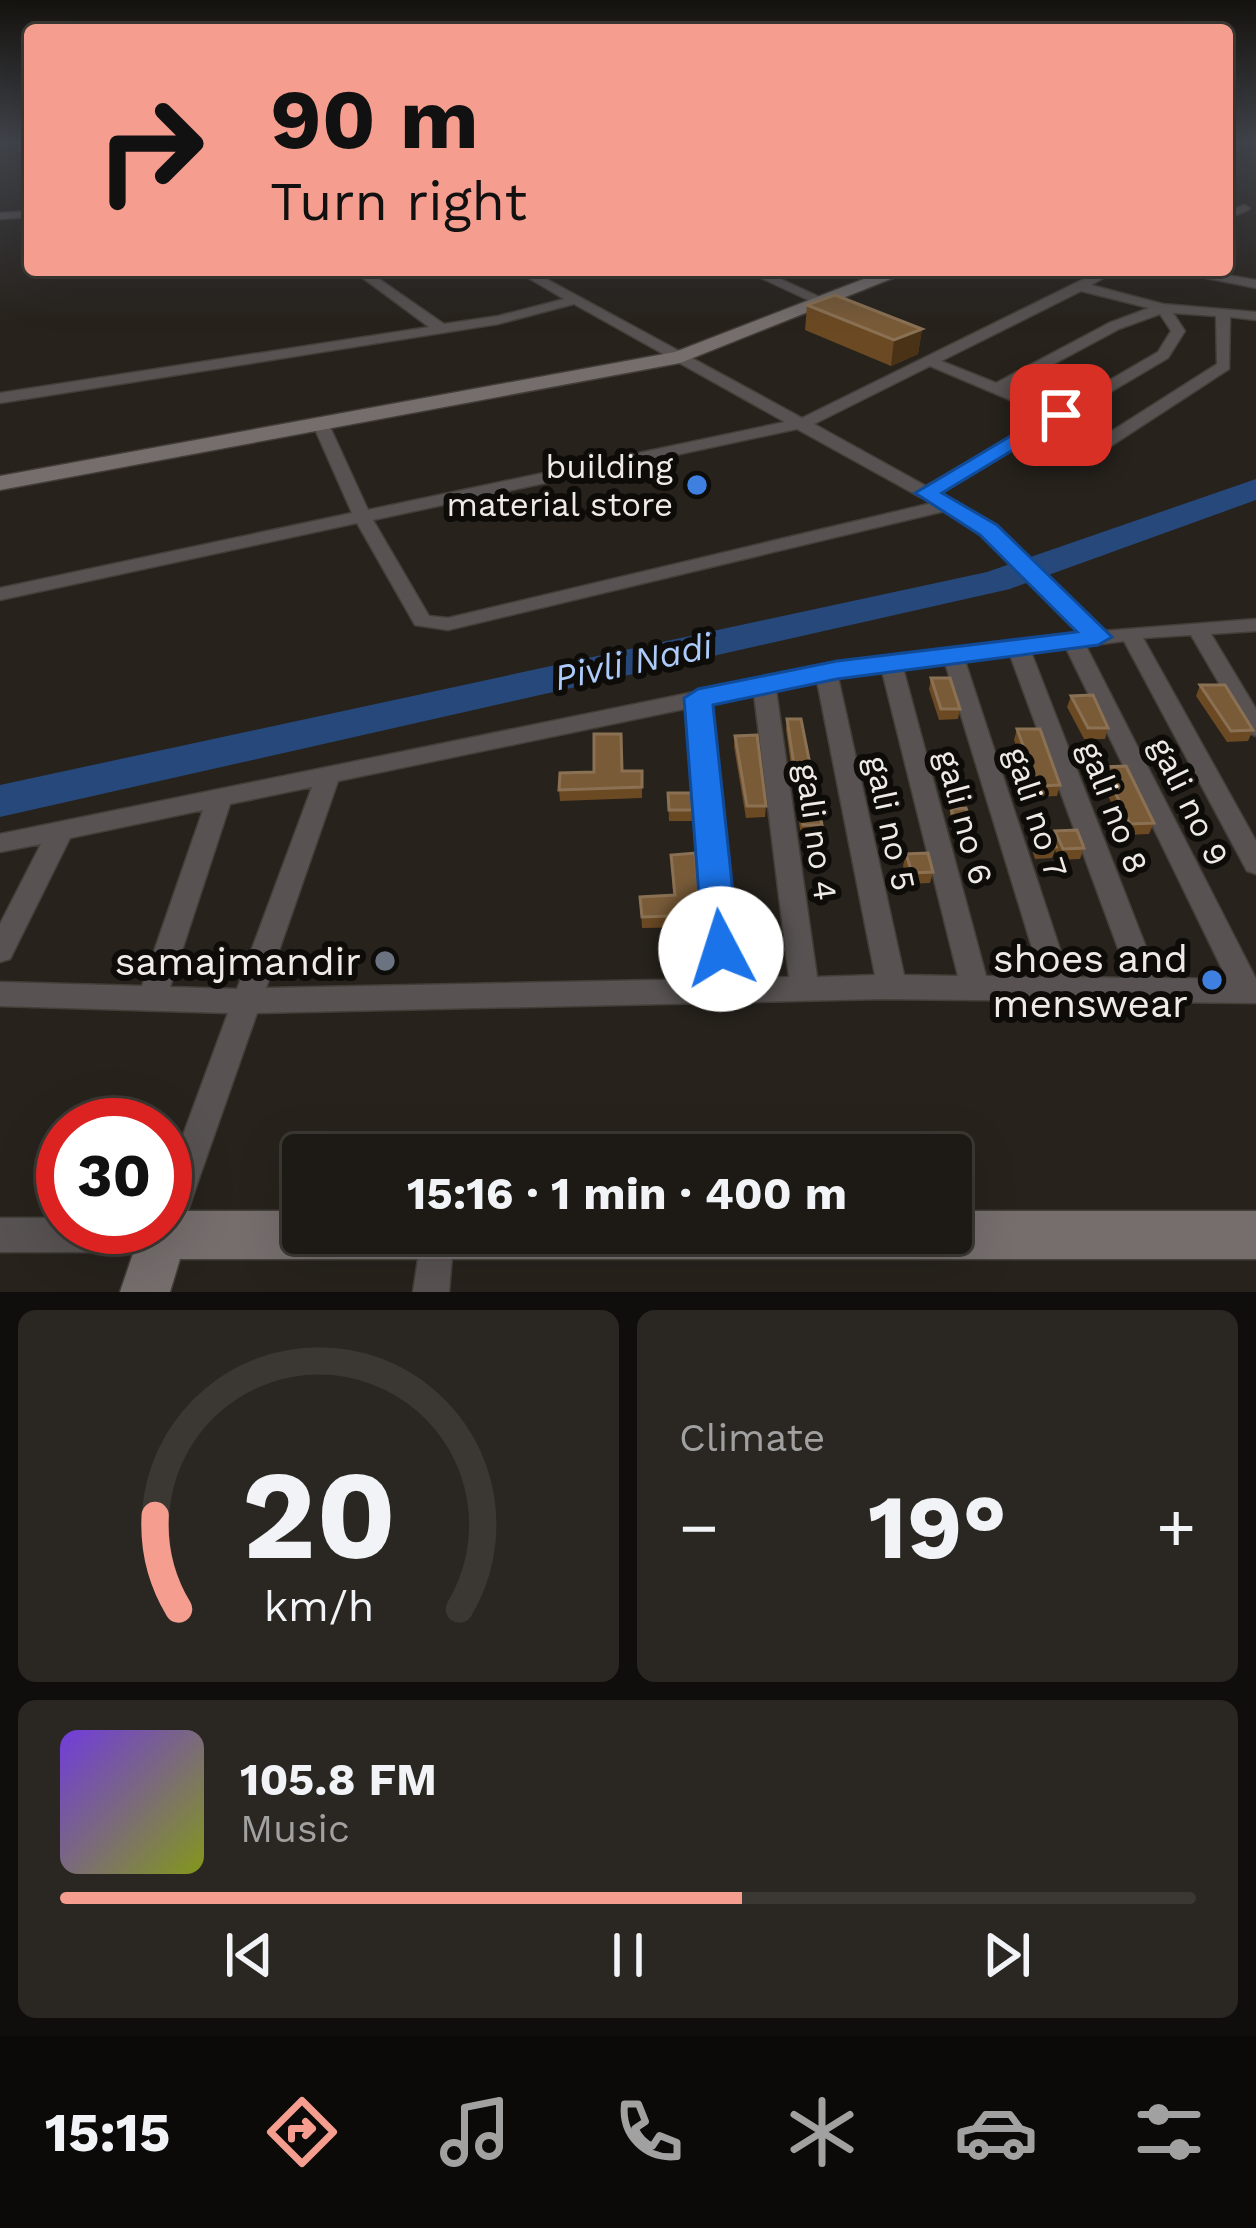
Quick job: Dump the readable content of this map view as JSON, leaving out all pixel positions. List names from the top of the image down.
{
  "streets": {
    "street": [
      "gali no 9",
      "gali no 8",
      "gali no 7",
      "gali no 6",
      "gali no 5",
      "gali no 4"
    ]
  },
  "water": ["Pivli Nadi"],
  "places": ["building material store", "samajmandir", "shoes and menswear"],
  "page": {
    "turn": ["90 m", "Turn right"],
    "limit": "30",
    "trip": "15:16 · 1 min · 400 m",
    "tile": "Climate",
    "heat": ["−", "19°", "+"],
    "song": ["105.8 FM", "Music"],
    "tabs": "15:15",
    "gauge": ["20", "km/h"]
  }
}
